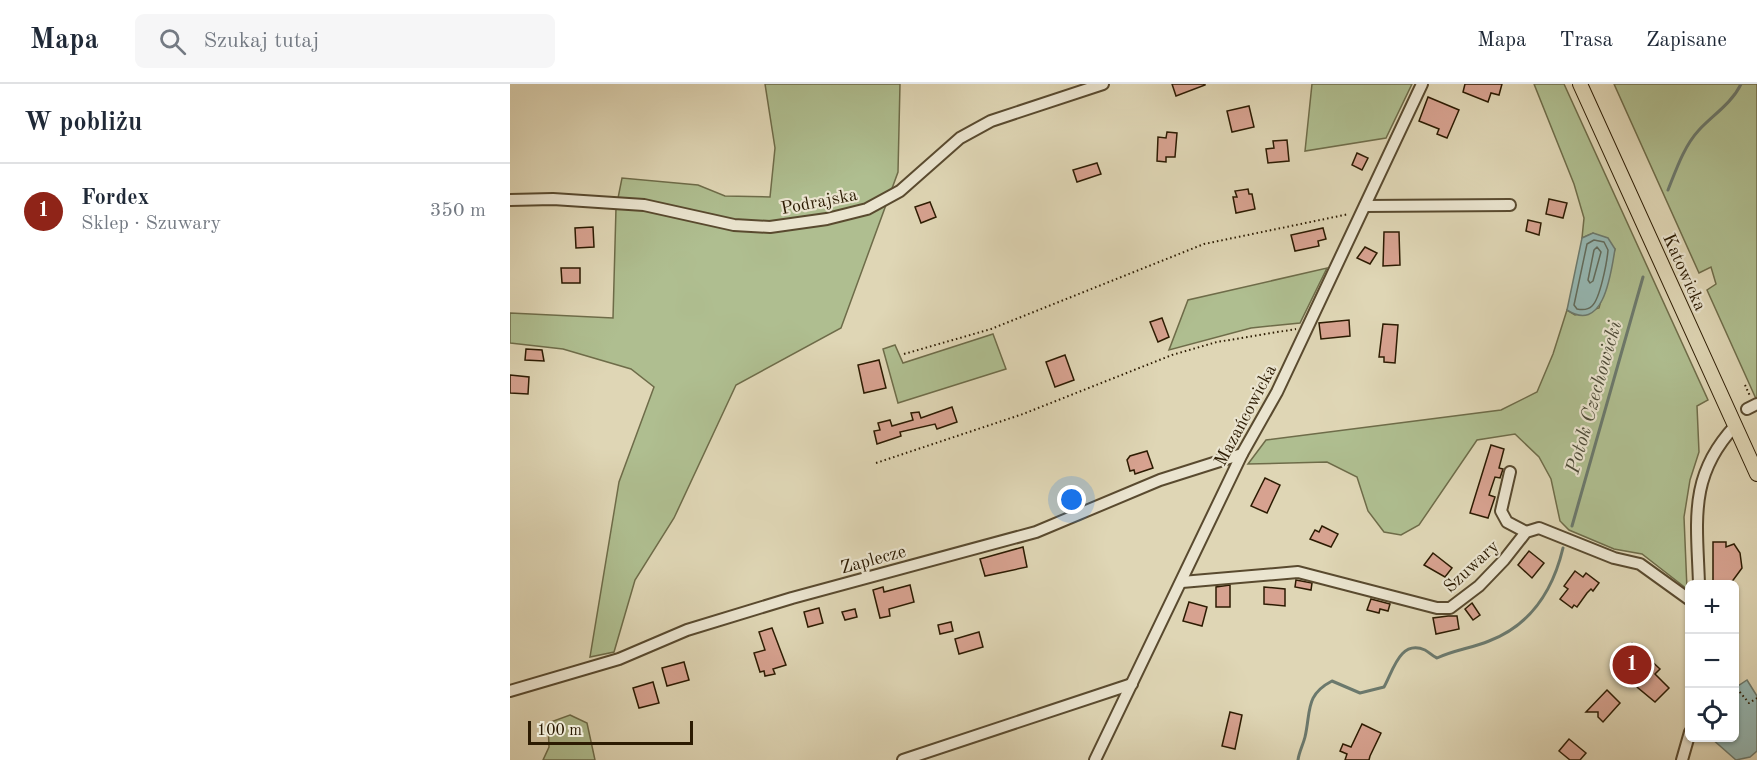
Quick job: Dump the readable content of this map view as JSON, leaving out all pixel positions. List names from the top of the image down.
{
  "streets": {
    "main road": ["Katowicka"],
    "street": [
      "Podrajska",
      "Mazańcowicka",
      "Zaplecze",
      "Szuwary"
    ]
  },
  "crossings": [
    ["Mazańcowicka", "Zaplecze"],
    ["Mazańcowicka", "Szuwary"]
  ],
  "water": ["Potok Czechowicki"],
  "scale_bar": "100 m",
  "page": {
    "header": "Mapa",
    "search": "Szukaj tutaj",
    "nav": ["Mapa", "Trasa", "Zapisane"],
    "heading": "W pobliżu",
    "list": [
      {
        "mark": "1",
        "name": "Fordex",
        "note": "Sklep · Szuwary",
        "value": "350 m"
      }
    ],
    "map_buttons": ["+", "−"],
    "pins": "1",
    "scale": "100 m"
  }
}
